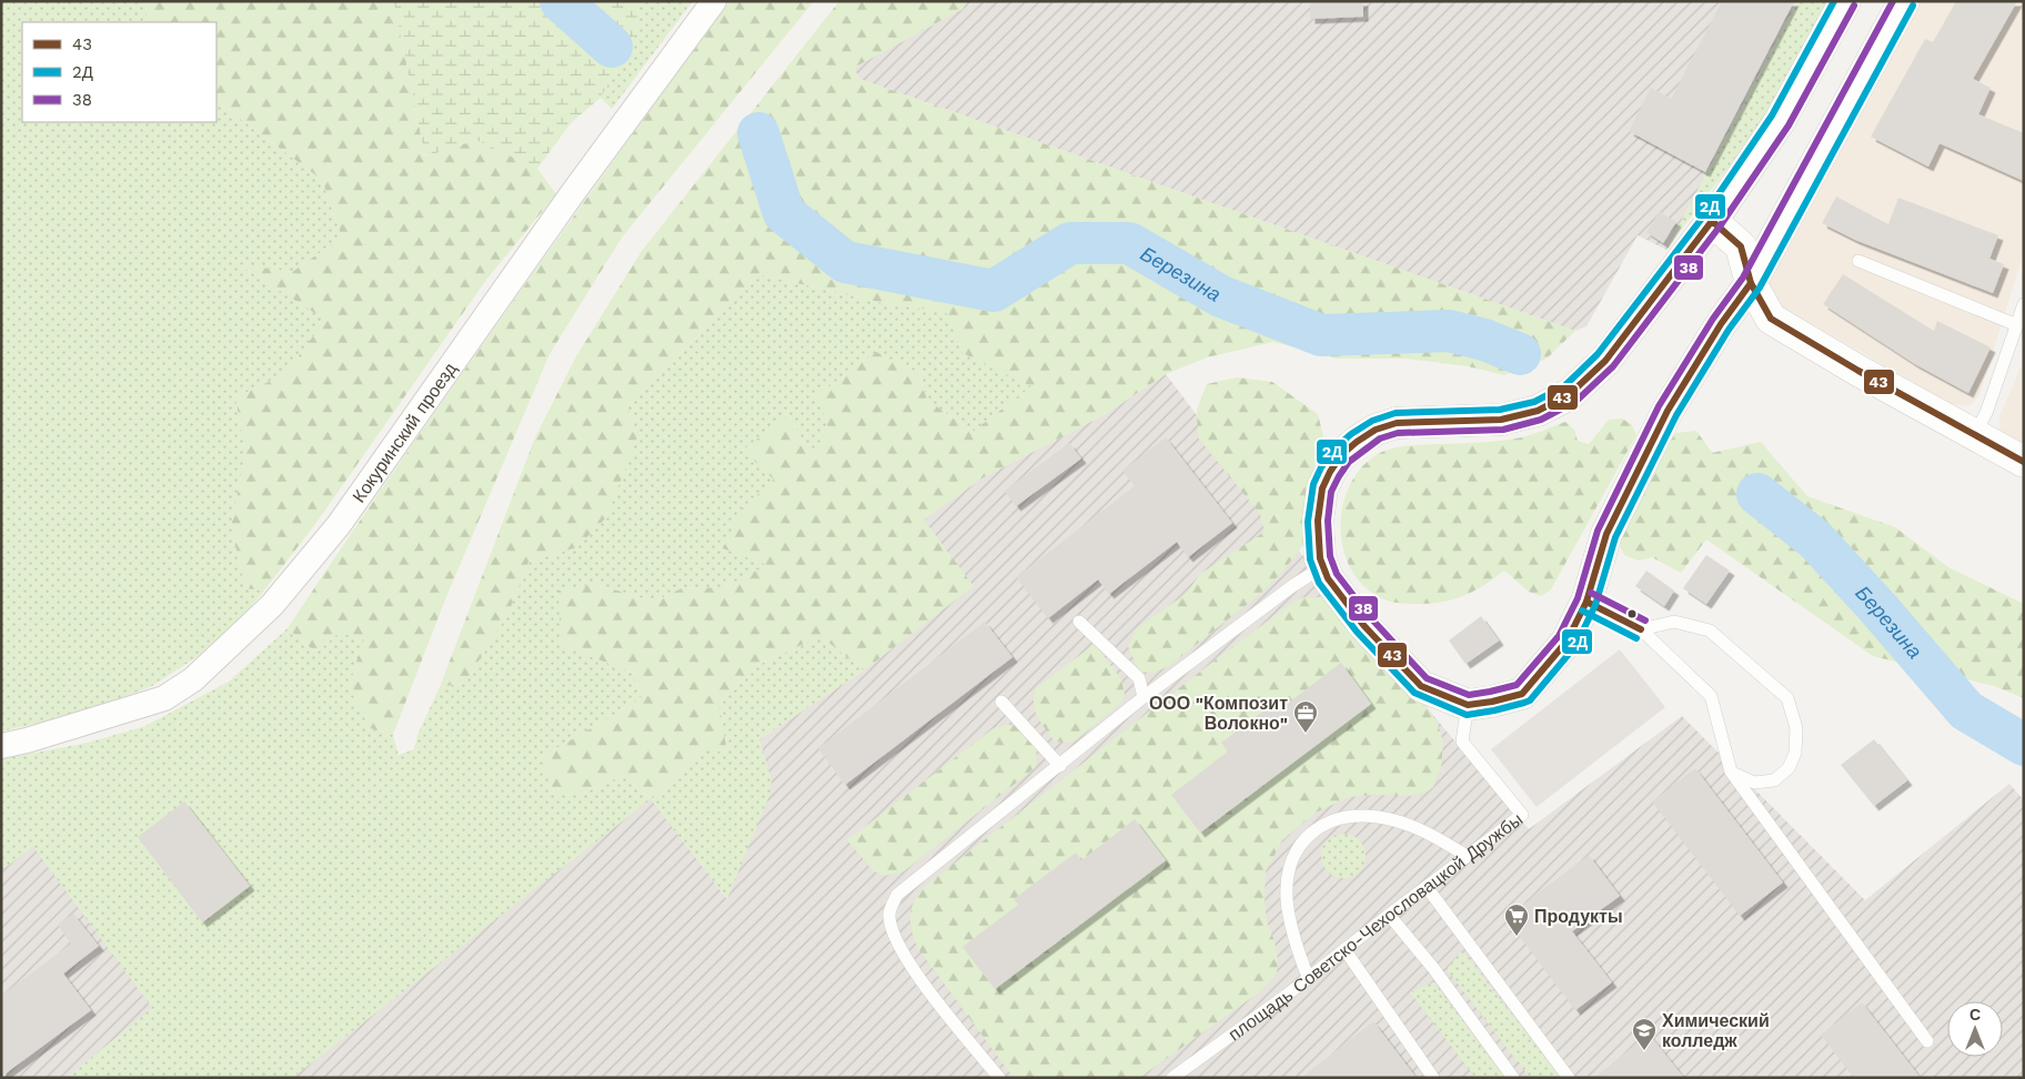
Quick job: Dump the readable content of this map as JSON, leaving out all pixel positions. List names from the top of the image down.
{
  "streets": {
    "street": ["Кокуринский проезд"],
    "lane": ["площадь Советско-Чехословацкой Дружбы"]
  },
  "water": ["Березина"],
  "places": {
    "office": ["ООО \"Композит Волокно\""],
    "supermarket": ["Продукты"],
    "school or university": ["Химический колледж"]
  },
  "lines": ["transit line 2Д", "transit line 38", "transit line 43"],
  "legend": ["43", "2Д", "38"],
  "north": "top"
}
